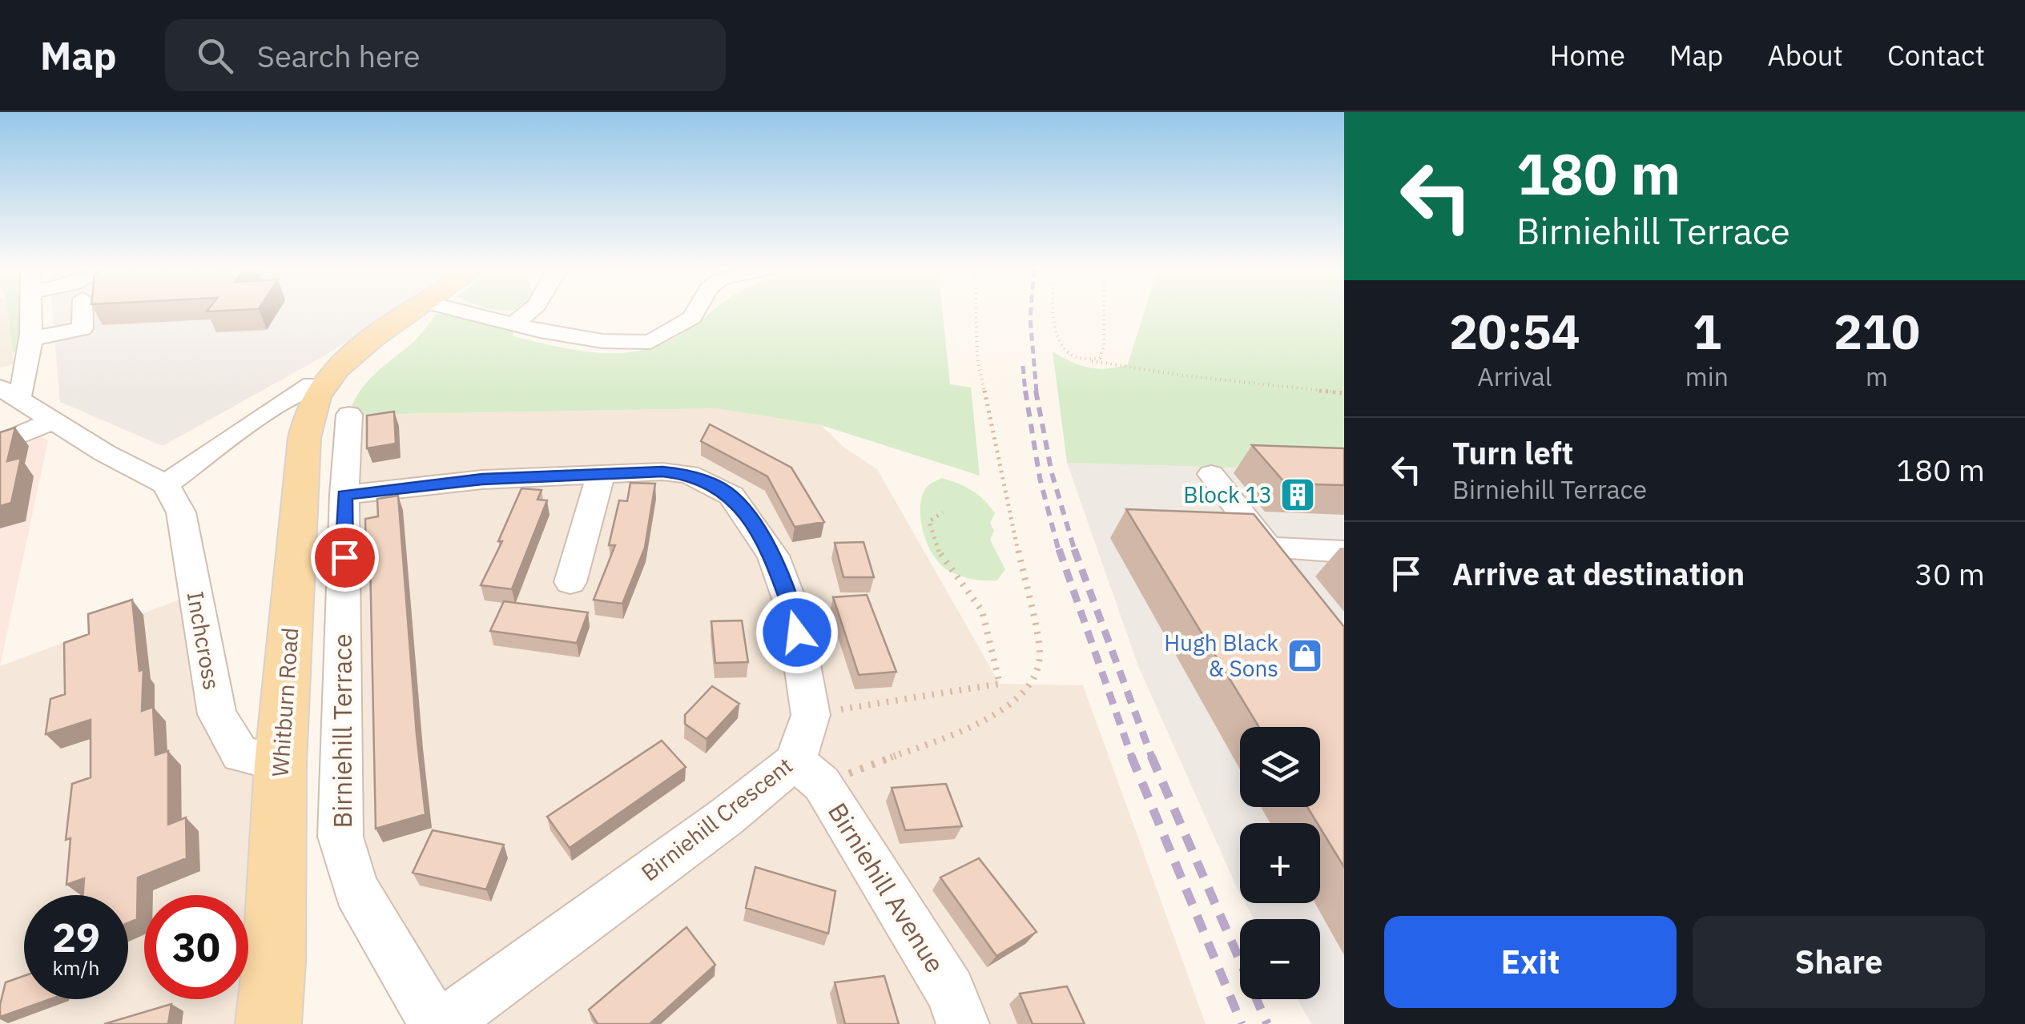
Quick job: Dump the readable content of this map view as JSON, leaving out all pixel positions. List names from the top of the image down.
{
  "streets": {
    "main road": ["Whitburn Road"],
    "street": [
      "Inchcross",
      "Birniehill Terrace",
      "Birniehill Crescent",
      "Birniehill Avenue"
    ]
  },
  "crossings": [
    ["Inchcross", "Whitburn Road"],
    ["Whitburn Road", "Birniehill Terrace"],
    ["Birniehill Terrace", "Birniehill Crescent"],
    ["Birniehill Crescent", "Birniehill Avenue"]
  ],
  "places": {
    "building": ["Block 13"],
    "shop": ["Hugh Black & Sons"]
  },
  "page": {
    "header": "Map",
    "search": "Search here",
    "nav": [
      "Home",
      "Map",
      "About",
      "Contact"
    ],
    "turn": ["180 m", "Birniehill Terrace"],
    "eta": [
      "20:54",
      "Arrival",
      "1",
      "min",
      "210",
      "m"
    ],
    "list": [
      {
        "name": "Turn left",
        "note": "Birniehill Terrace",
        "value": "180 m"
      },
      {
        "name": "Arrive at destination",
        "value": "30 m"
      }
    ],
    "map_buttons": ["+", "−"],
    "speed": "29 km/h",
    "limit": "30",
    "buttons": ["Exit", "Share"]
  }
}
